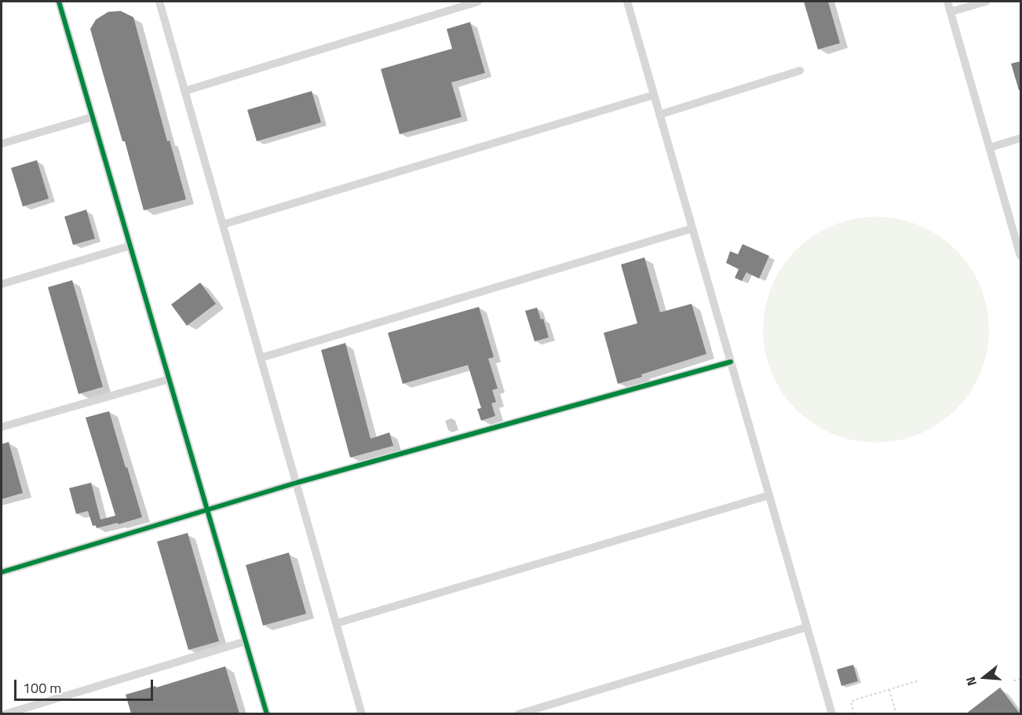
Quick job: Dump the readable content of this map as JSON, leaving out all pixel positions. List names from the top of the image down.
{
  "scale_bar": "100 m",
  "north": "left"
}
